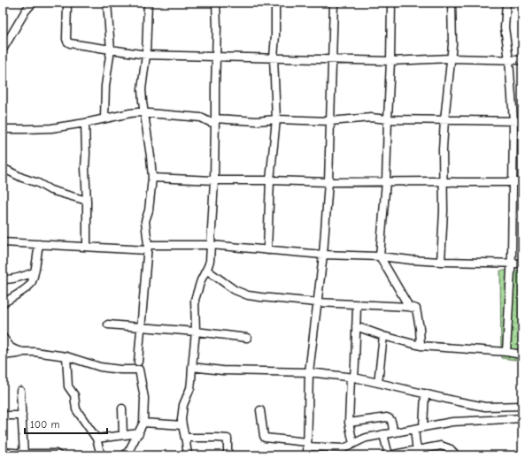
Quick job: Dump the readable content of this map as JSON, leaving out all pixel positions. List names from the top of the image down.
{
  "scale_bar": "100 m"
}
